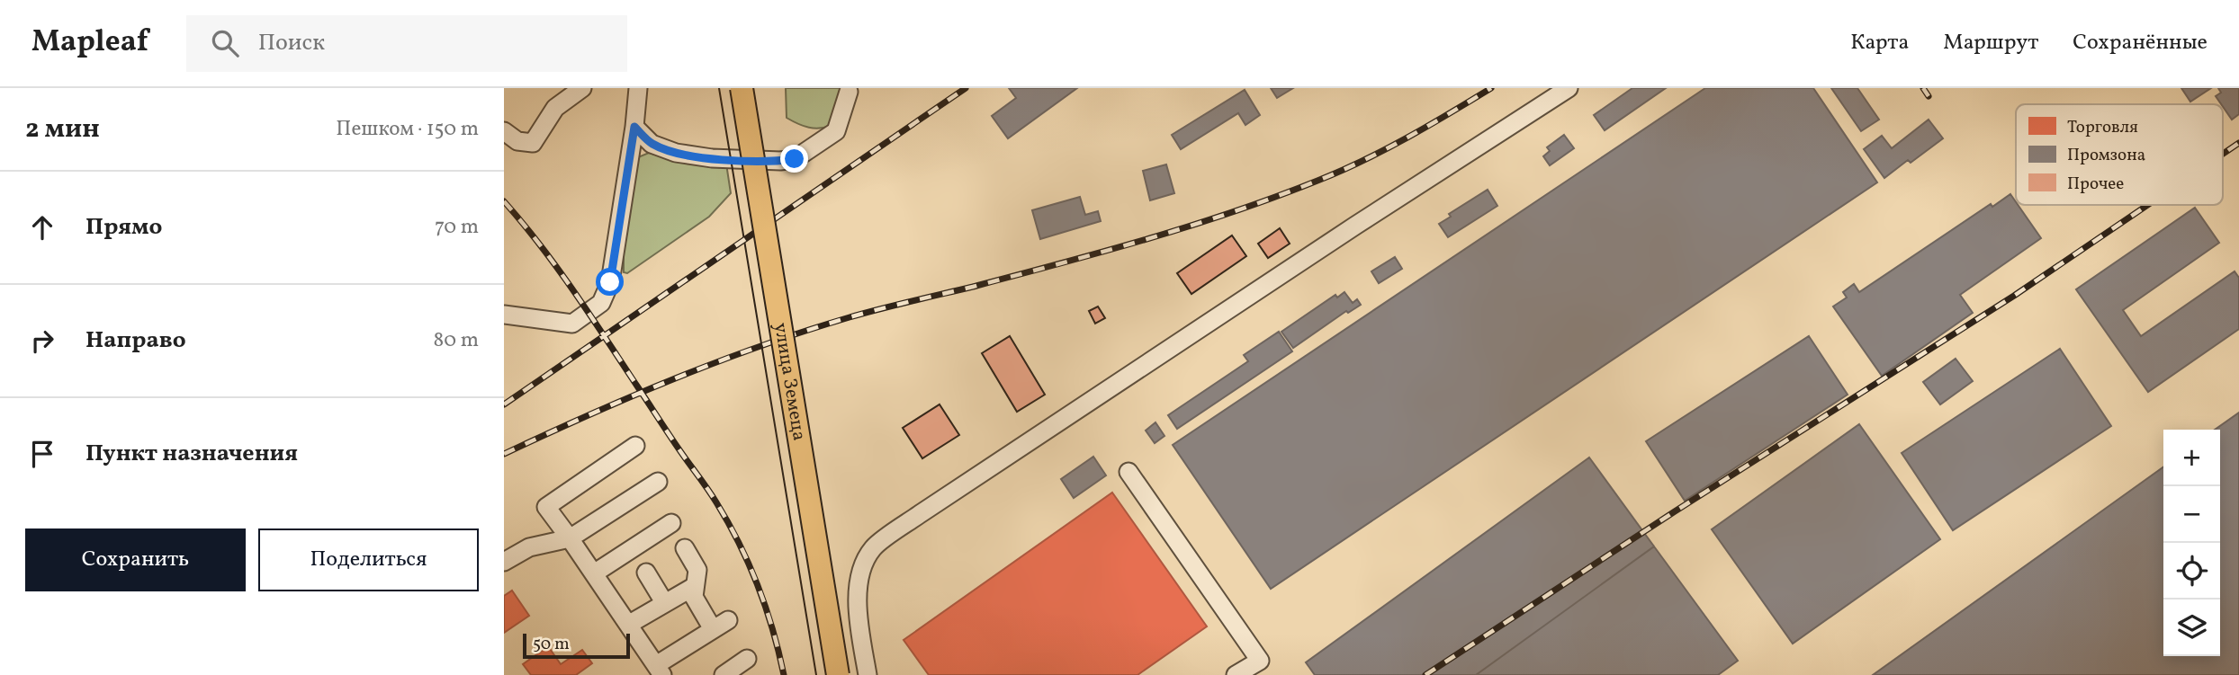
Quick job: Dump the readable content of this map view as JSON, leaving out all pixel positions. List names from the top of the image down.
{
  "streets": {
    "main road": ["улица Земеца"]
  },
  "legend": ["Торговля", "Промзона", "Прочее"],
  "scale_bar": "50 m",
  "page": {
    "header": "Mapleaf",
    "search": "Поиск",
    "nav": ["Карта", "Маршрут", "Сохранённые"],
    "heading": ["2 мин", "Пешком · 150 m"],
    "list": [
      ["Прямо", "70 m"],
      ["Направо", "80 m"],
      "Пункт назначения"
    ],
    "map_buttons": ["+", "−"],
    "buttons": ["Сохранить", "Поделиться"],
    "scale": "50 m"
  }
}
